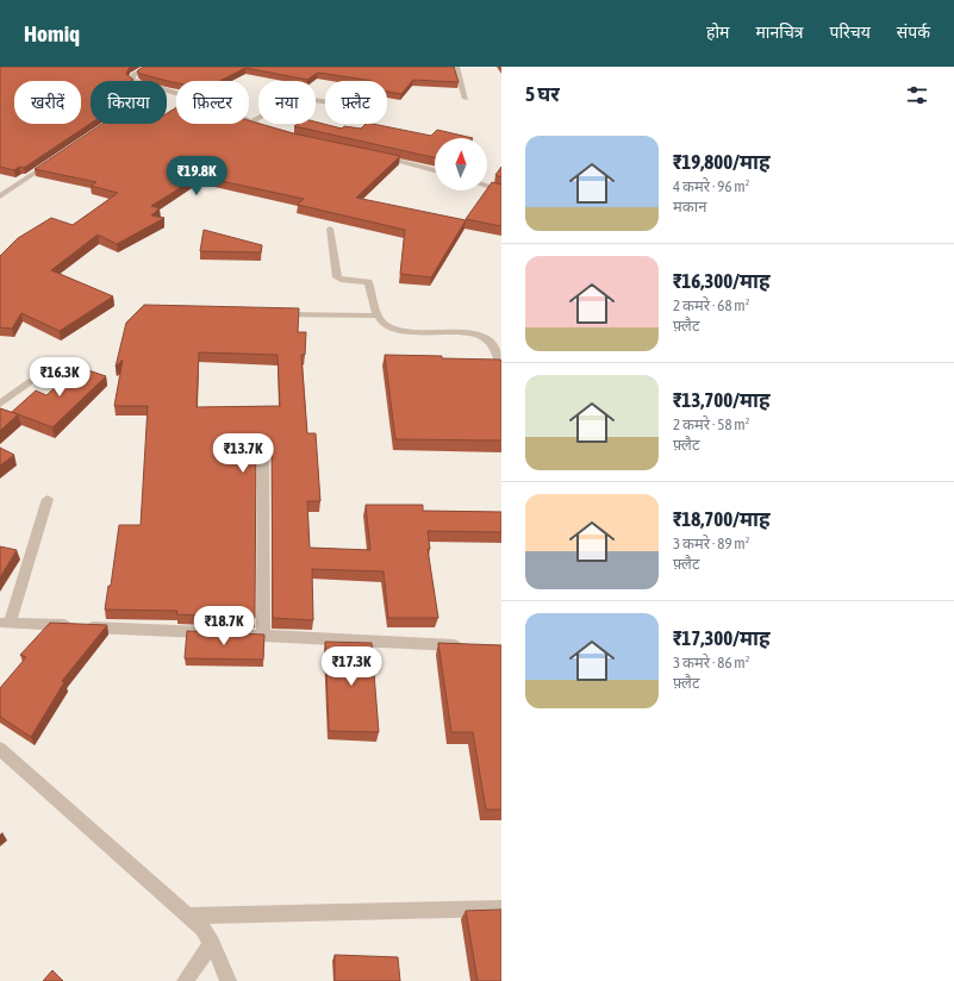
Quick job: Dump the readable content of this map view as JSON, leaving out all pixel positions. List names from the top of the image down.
{
  "north": "top",
  "page": {
    "header": "Homiq",
    "nav": [
      "होम",
      "मानचित्र",
      "परिचय",
      "संपर्क"
    ],
    "heading": "5 घर",
    "chip": [
      "खरीदें",
      "किराया",
      "फ़िल्टर",
      "नया",
      "फ़्लैट"
    ],
    "list": [
      {
        "name": "₹19,800/माह",
        "note": "4 कमरे · 96 m² · मकान"
      },
      {
        "name": "₹16,300/माह",
        "note": "2 कमरे · 68 m² · फ़्लैट"
      },
      {
        "name": "₹13,700/माह",
        "note": "2 कमरे · 58 m² · फ़्लैट"
      },
      {
        "name": "₹18,700/माह",
        "note": "3 कमरे · 89 m² · फ़्लैट"
      },
      {
        "name": "₹17,300/माह",
        "note": "3 कमरे · 86 m² · फ़्लैट"
      }
    ],
    "price": [
      "₹19.8K",
      "₹16.3K",
      "₹13.7K",
      "₹18.7K",
      "₹17.3K"
    ]
  }
}
